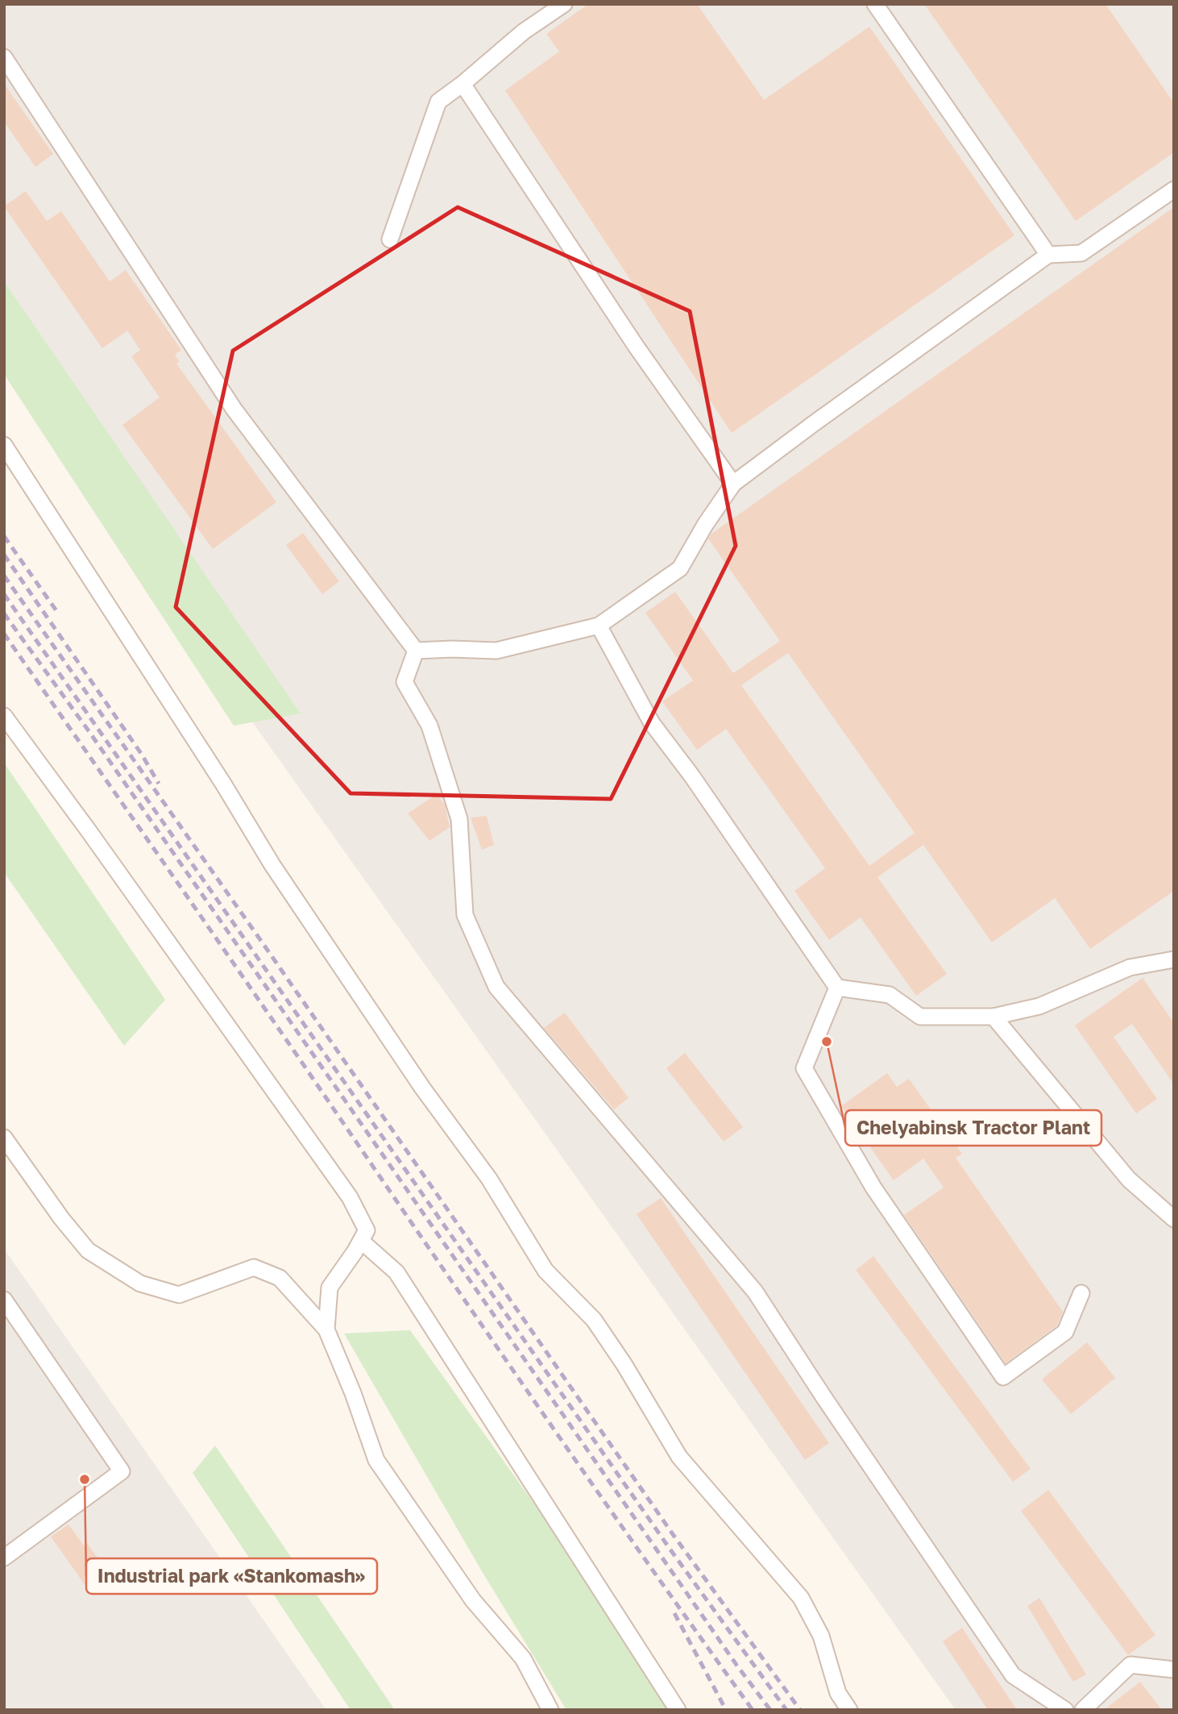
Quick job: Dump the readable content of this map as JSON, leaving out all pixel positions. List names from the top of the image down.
{
  "places": ["Chelyabinsk Tractor Plant", "Industrial park «Stankomash»"]
}
